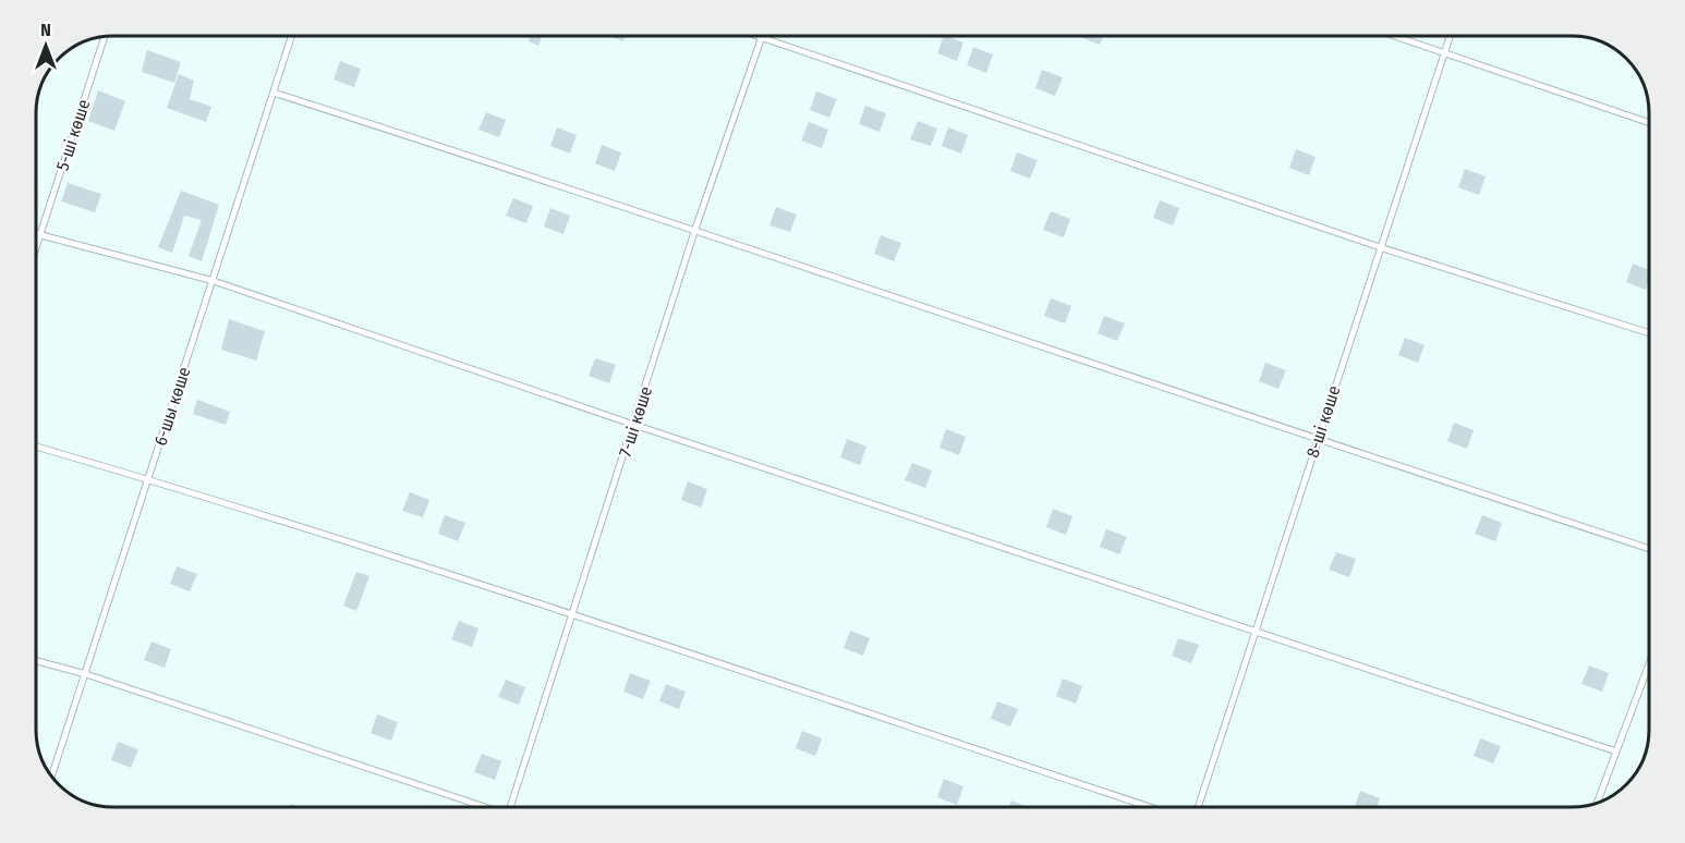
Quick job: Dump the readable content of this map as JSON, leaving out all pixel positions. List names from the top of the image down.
{
  "streets": {
    "lane": [
      "5-ші көше",
      "6-шы көше",
      "7-ші көше",
      "8-ші көше"
    ]
  },
  "north": "top"
}
